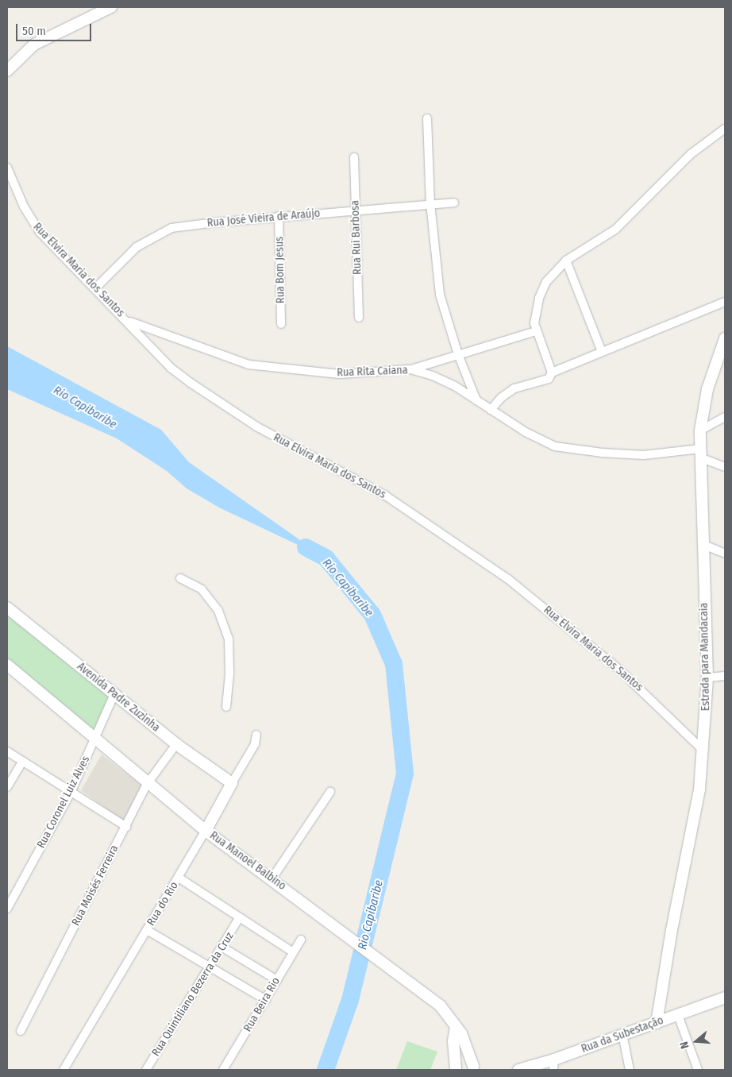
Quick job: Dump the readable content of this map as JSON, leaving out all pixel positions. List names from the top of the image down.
{
  "streets": {
    "street": [
      "Rua José Vieira de Araújo",
      "Rua Rui Barbosa",
      "Rua Elvira Maria dos Santos",
      "Rua Bom Jesus",
      "Rua Rita Caiana",
      "Estrada para Mandacaia",
      "Avenida Padre Zuzinha",
      "Rua Coronel Luiz Alves",
      "Rua Manoel Balbino",
      "Rua Moisés Ferreira",
      "Rua do Rio",
      "Rua Quintiliano Bezerra da Cruz",
      "Rua Beira Rio",
      "Rua da Subestação"
    ]
  },
  "crossings": [
    ["Rua José Vieira de Araújo", "Rua Rui Barbosa"],
    ["Rua José Vieira de Araújo", "Rua Elvira Maria dos Santos"],
    ["Rua José Vieira de Araújo", "Rua Bom Jesus"],
    ["Rua Elvira Maria dos Santos", "Rua Rita Caiana"],
    ["Rua Elvira Maria dos Santos", "Estrada para Mandacaia"],
    ["Rua Rita Caiana", "Estrada para Mandacaia"],
    ["Estrada para Mandacaia", "Rua da Subestação"],
    ["Avenida Padre Zuzinha", "Rua Coronel Luiz Alves"],
    ["Avenida Padre Zuzinha", "Rua Moisés Ferreira"],
    ["Avenida Padre Zuzinha", "Rua do Rio"],
    ["Rua Coronel Luiz Alves", "Rua Manoel Balbino"],
    ["Rua Manoel Balbino", "Rua Moisés Ferreira"],
    ["Rua Manoel Balbino", "Rua do Rio"]
  ],
  "water": ["Rio Capibaribe"],
  "scale_bar": "50 m",
  "north": "left"
}
